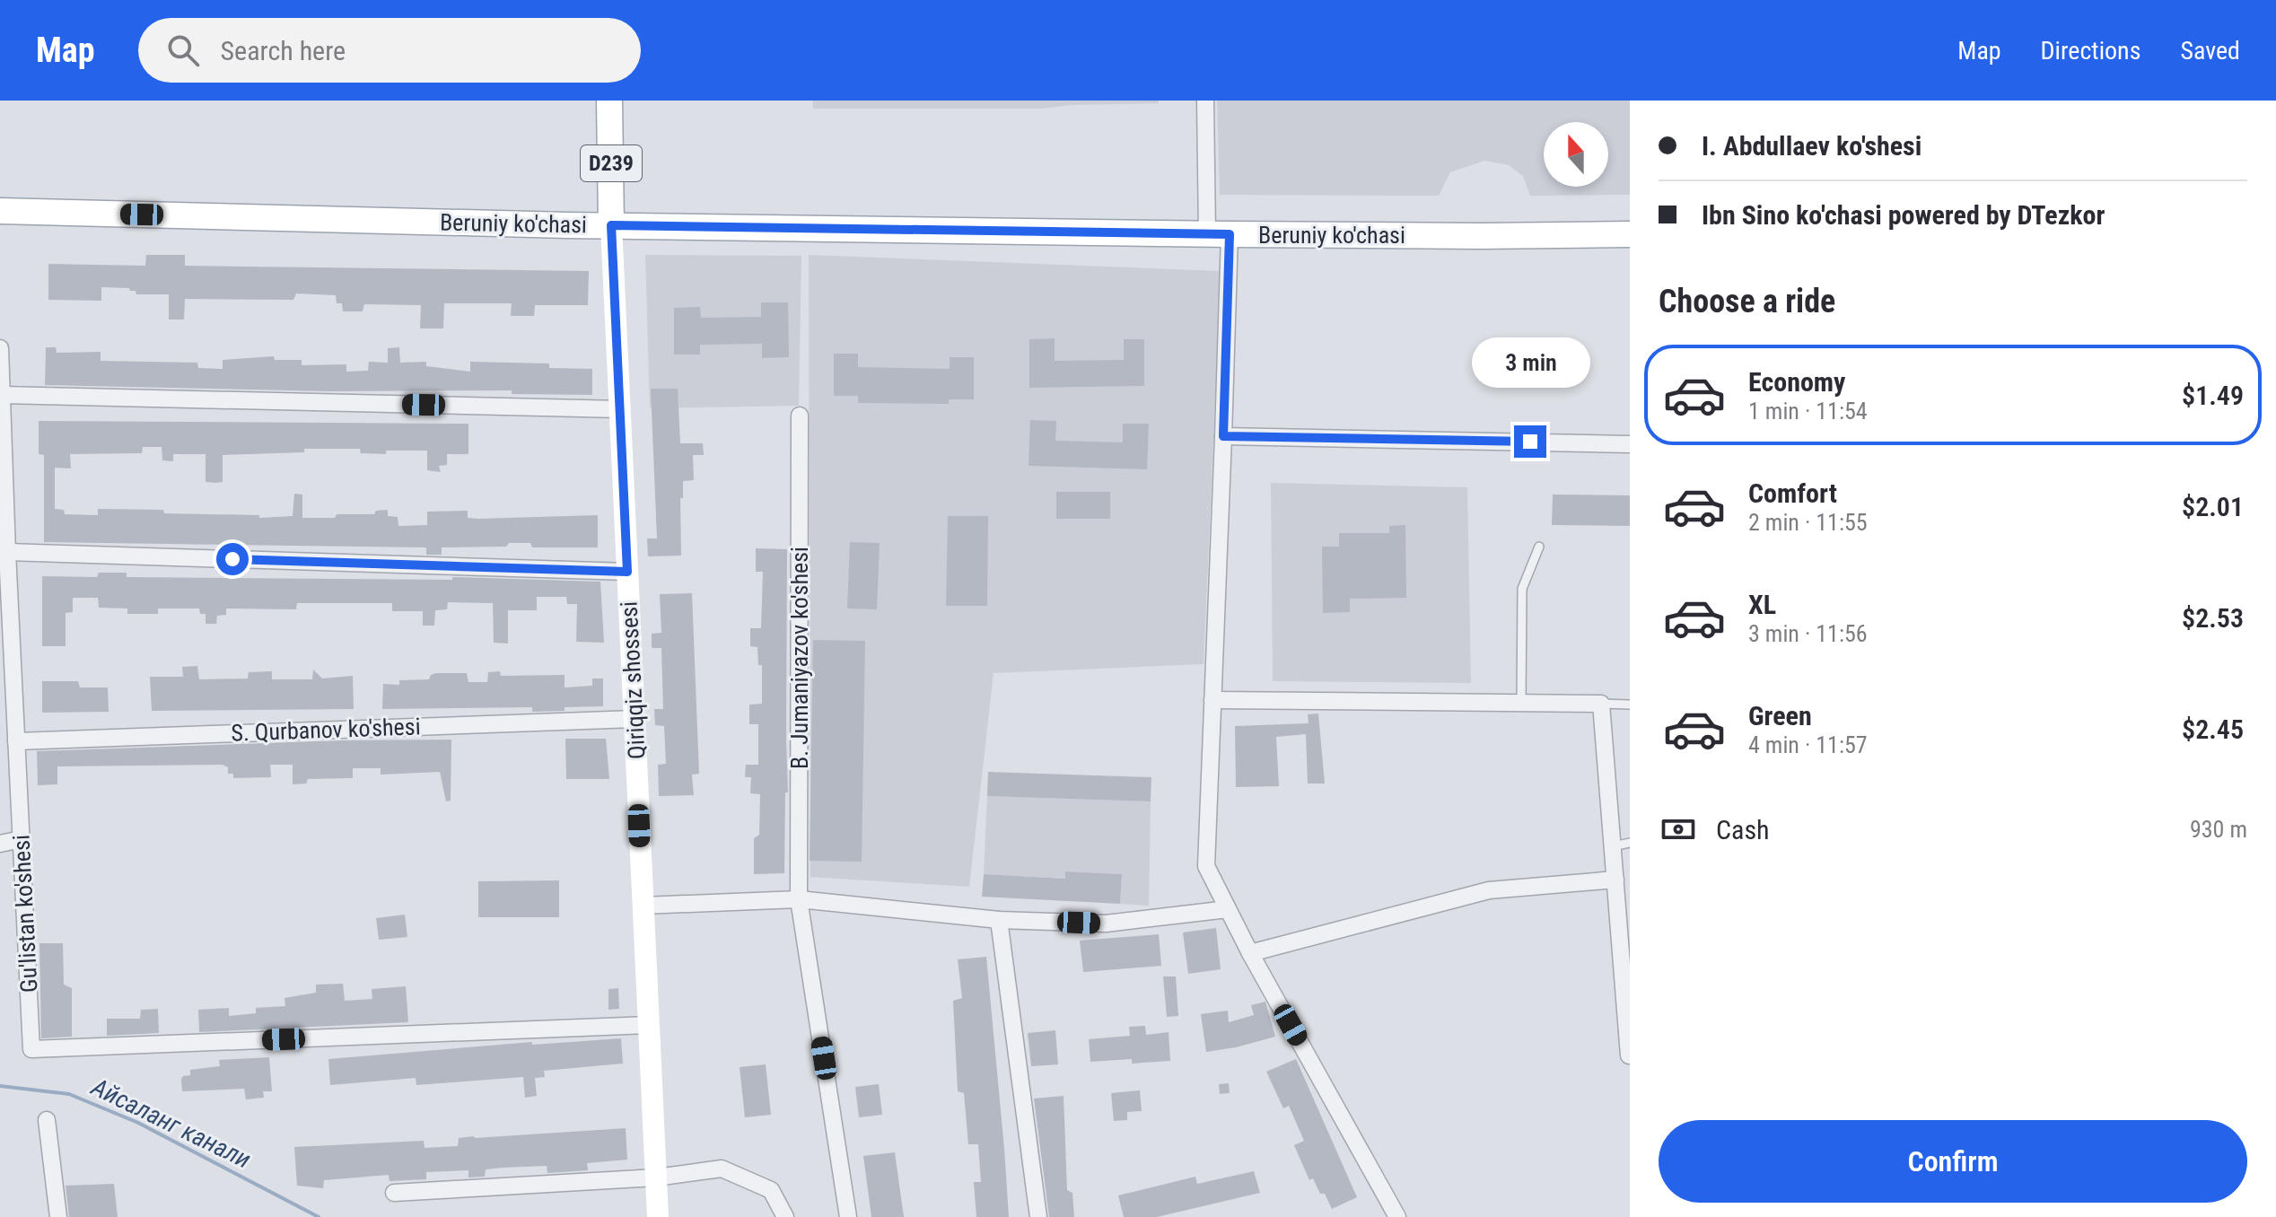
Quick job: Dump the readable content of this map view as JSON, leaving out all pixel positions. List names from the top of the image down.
{
  "streets": {
    "main road": ["D239", "Beruniy ko'chasi", "Qiriqqiz shossesi"],
    "street": ["B. Jumaniyazov ko'shesi", "S. Qurbanov ko'shesi", "Gu'listan ko'shesi"]
  },
  "crossings": [
    ["Beruniy ko'chasi", "Qiriqqiz shossesi"],
    ["Qiriqqiz shossesi", "S. Qurbanov ko'shesi"],
    ["Qiriqqiz shossesi", "Gu'listan ko'shesi"],
    ["S. Qurbanov ko'shesi", "Gu'listan ko'shesi"]
  ],
  "water": ["Айсаланг канали"],
  "north": "top",
  "page": {
    "header": "Map",
    "search": "Search here",
    "nav": ["Map", "Directions", "Saved"],
    "banner": ["I. Abdullaev ko'shesi", "Ibn Sino ko'chasi powered by DTezkor"],
    "heading": "Choose a ride",
    "bubble": "3 min",
    "list": [
      {
        "name": "Economy",
        "note": "1 min · 11:54",
        "value": "$1.49"
      },
      {
        "name": "Comfort",
        "note": "2 min · 11:55",
        "value": "$2.01"
      },
      {
        "name": "XL",
        "note": "3 min · 11:56",
        "value": "$2.53"
      },
      {
        "name": "Green",
        "note": "4 min · 11:57",
        "value": "$2.45"
      }
    ],
    "pay": ["Cash", "930 m"],
    "buttons": "Confirm"
  }
}
